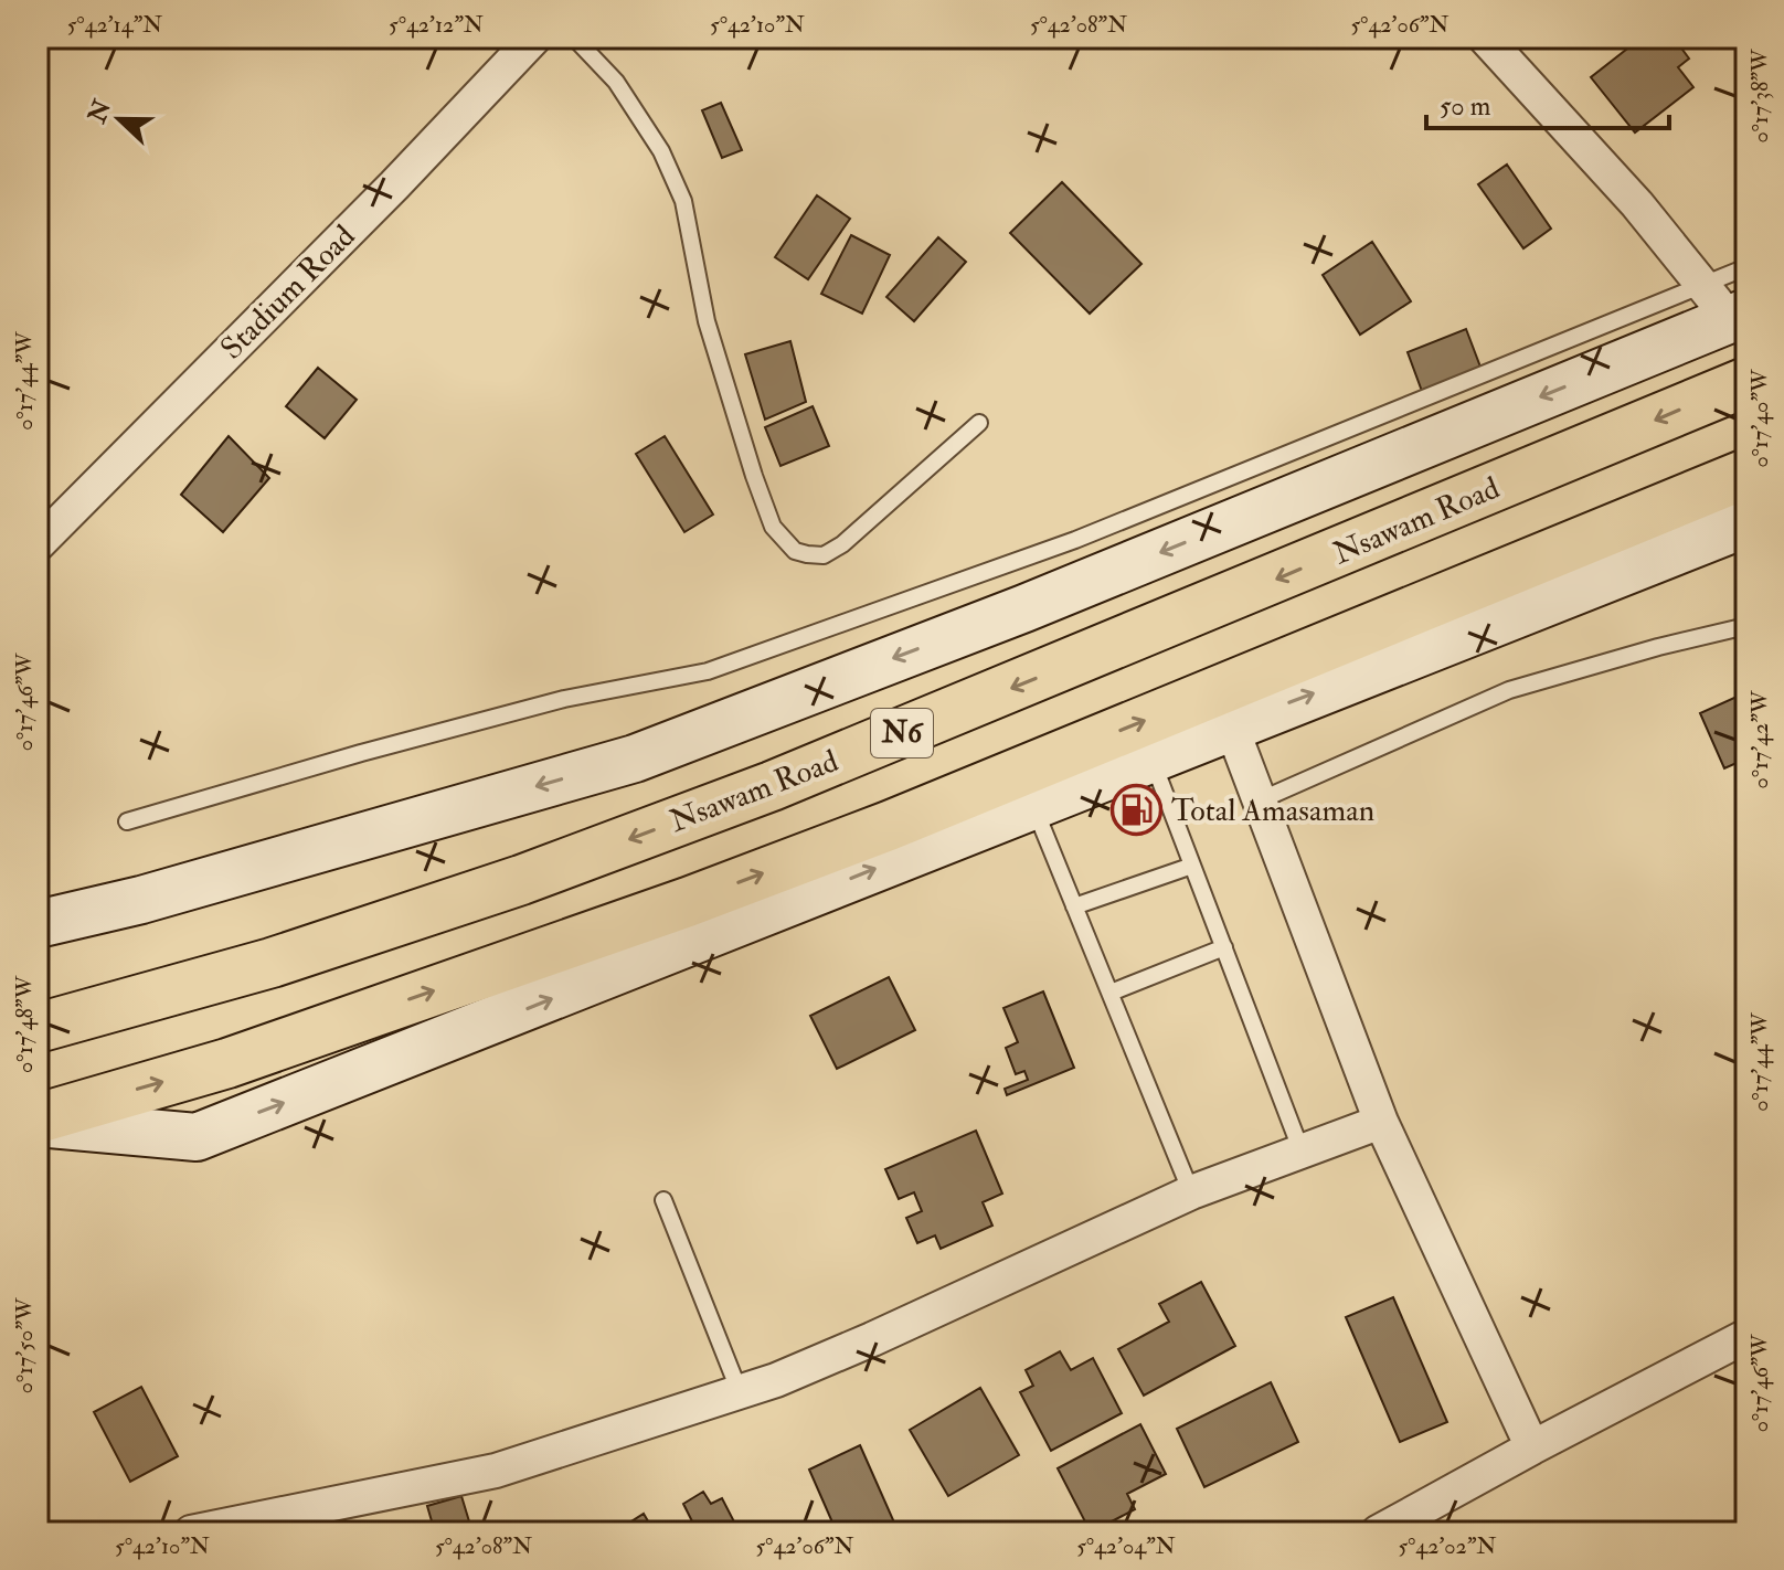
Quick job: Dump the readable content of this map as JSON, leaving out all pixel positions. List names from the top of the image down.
{
  "streets": {
    "highway": ["Nsawam Road", "N6"],
    "street": ["Stadium Road"]
  },
  "places": {
    "fuel station": ["Total Amasaman"]
  },
  "scale_bar": "50 m",
  "north": "left",
  "coordinates": [
    "5°42'14\"N",
    "5°42'12\"N",
    "5°42'10\"N",
    "5°42'08\"N",
    "5°42'06\"N",
    "0°17'38\"W",
    "0°17'44\"W",
    "0°17'40\"W",
    "0°17'46\"W",
    "0°17'42\"W",
    "0°17'48\"W",
    "0°17'50\"W",
    "5°42'04\"N",
    "5°42'02\"N"
  ]
}
